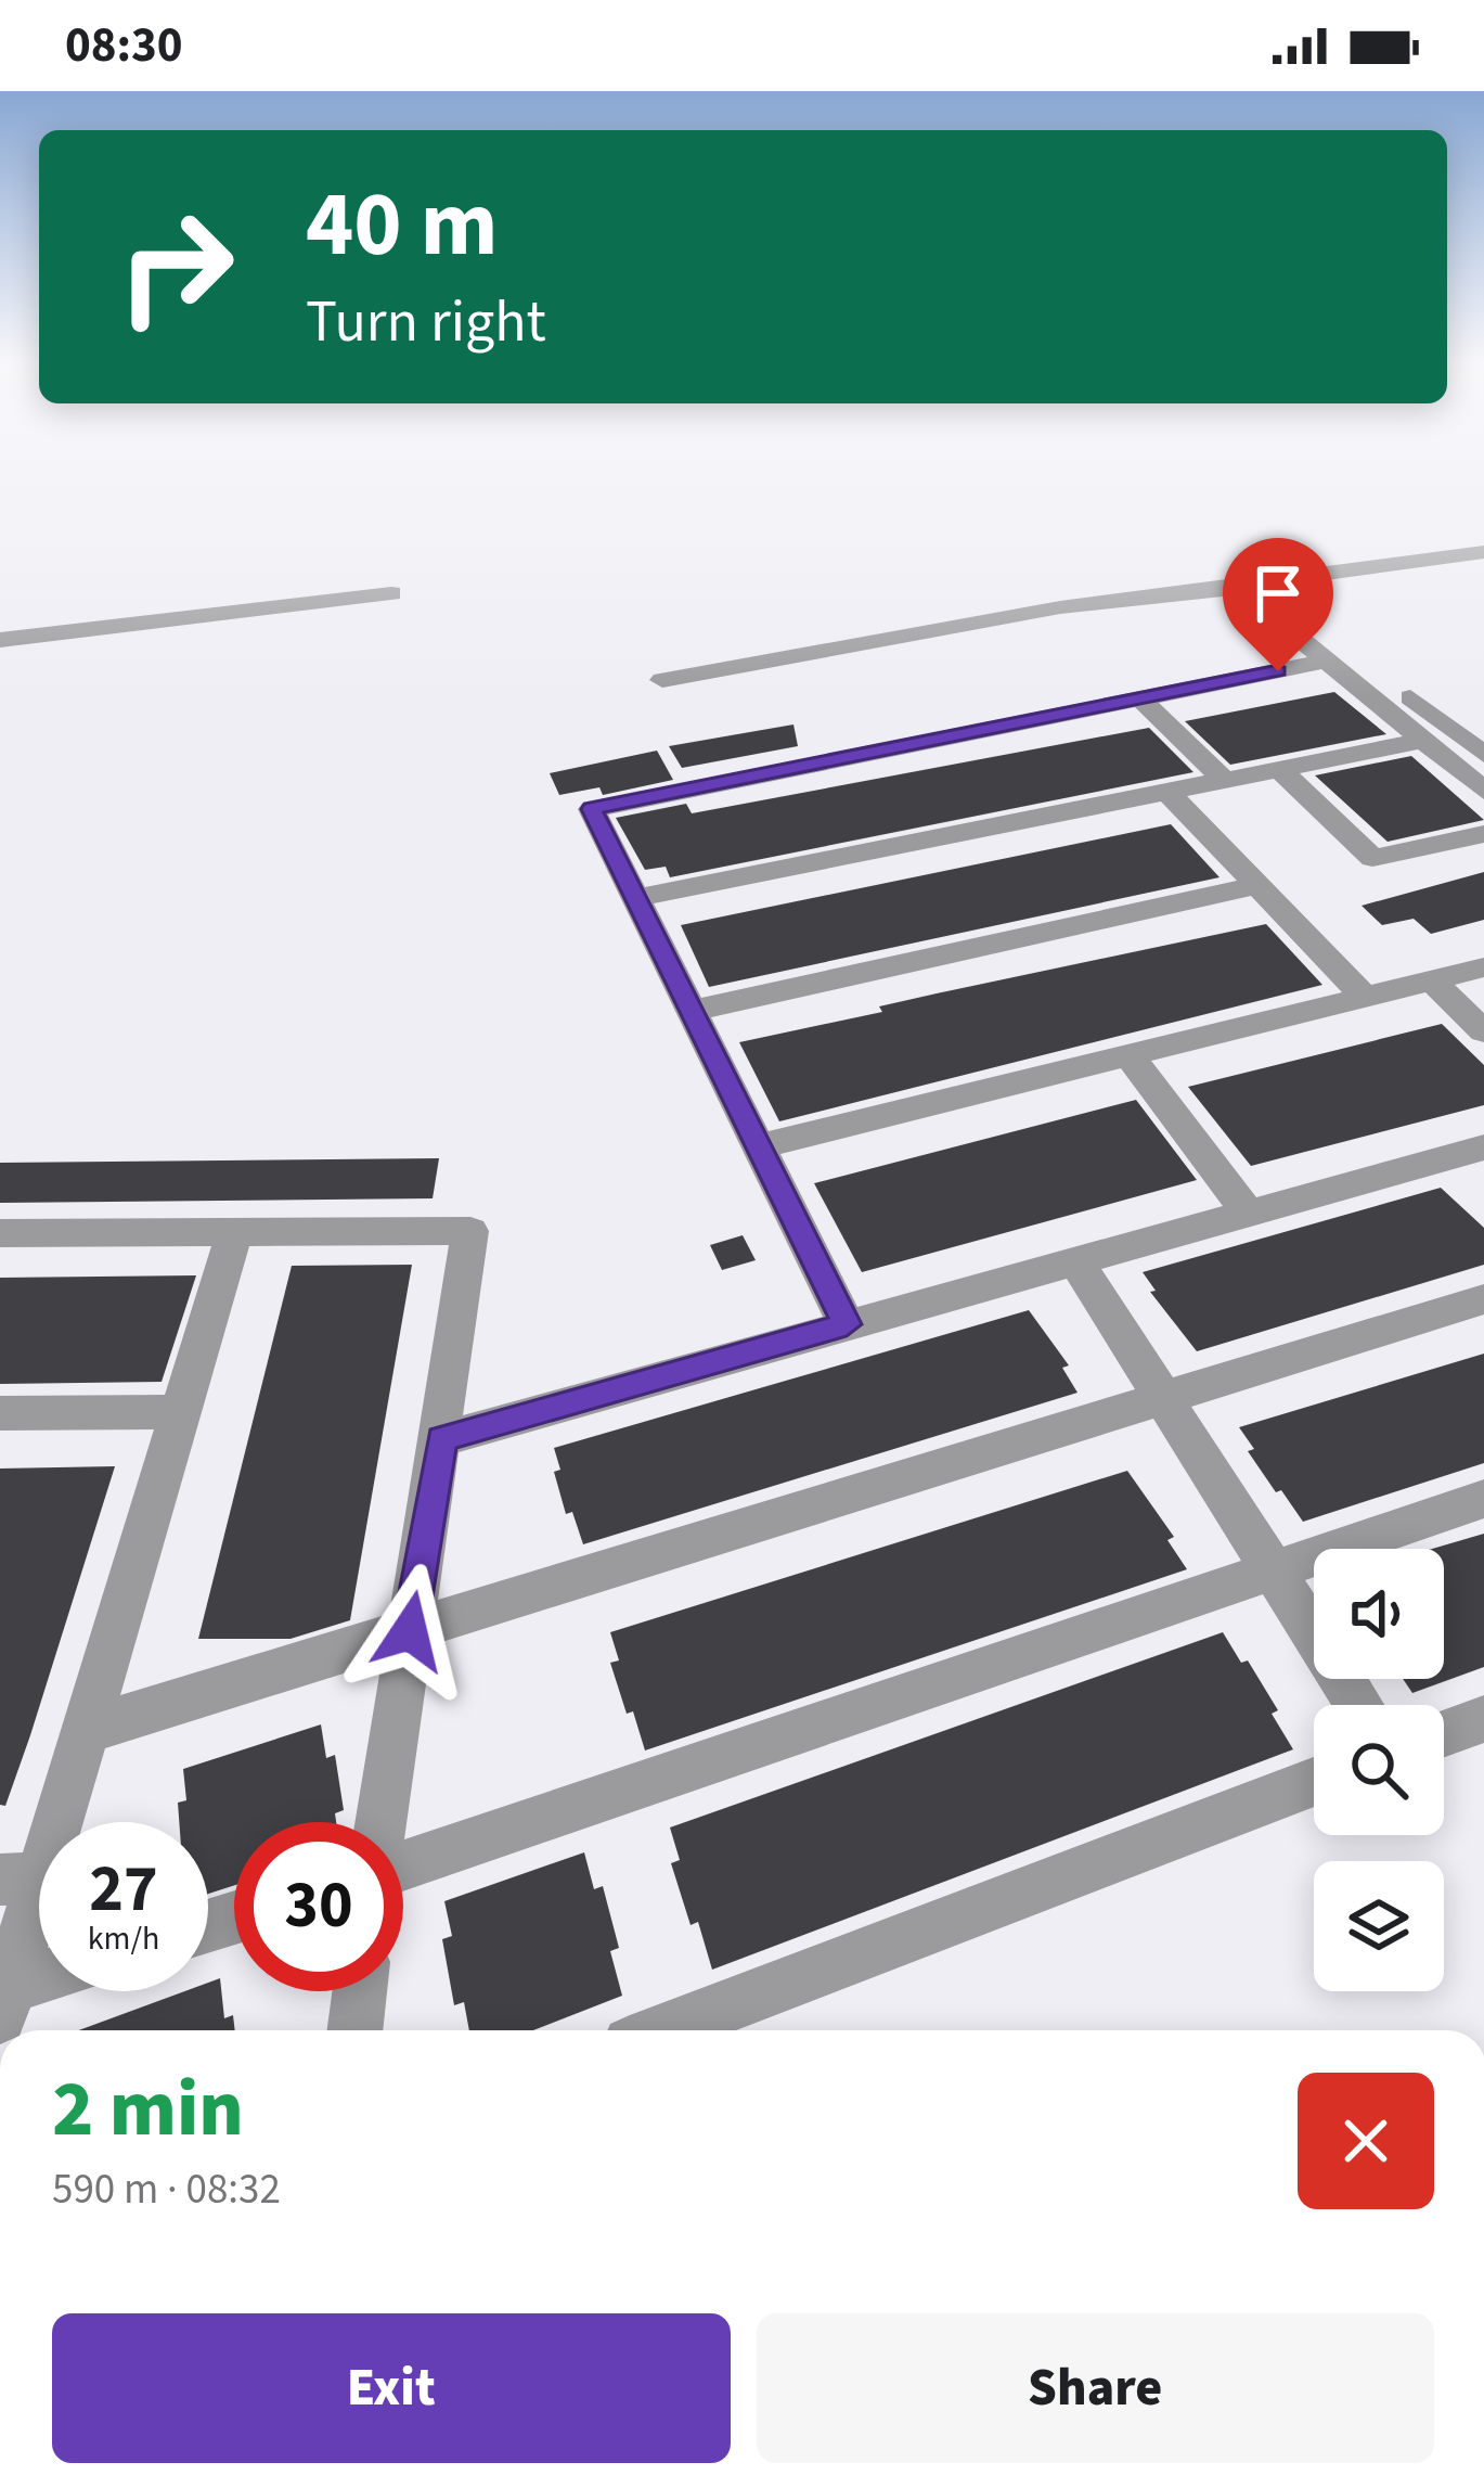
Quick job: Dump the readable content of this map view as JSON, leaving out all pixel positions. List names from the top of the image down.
{
  "page": {
    "status": "08:30",
    "turn": ["40 m", "Turn right"],
    "speed": "27 km/h",
    "limit": "30",
    "heading": ["2 min", "590 m · 08:32"],
    "buttons": ["Exit", "Share"]
  }
}
